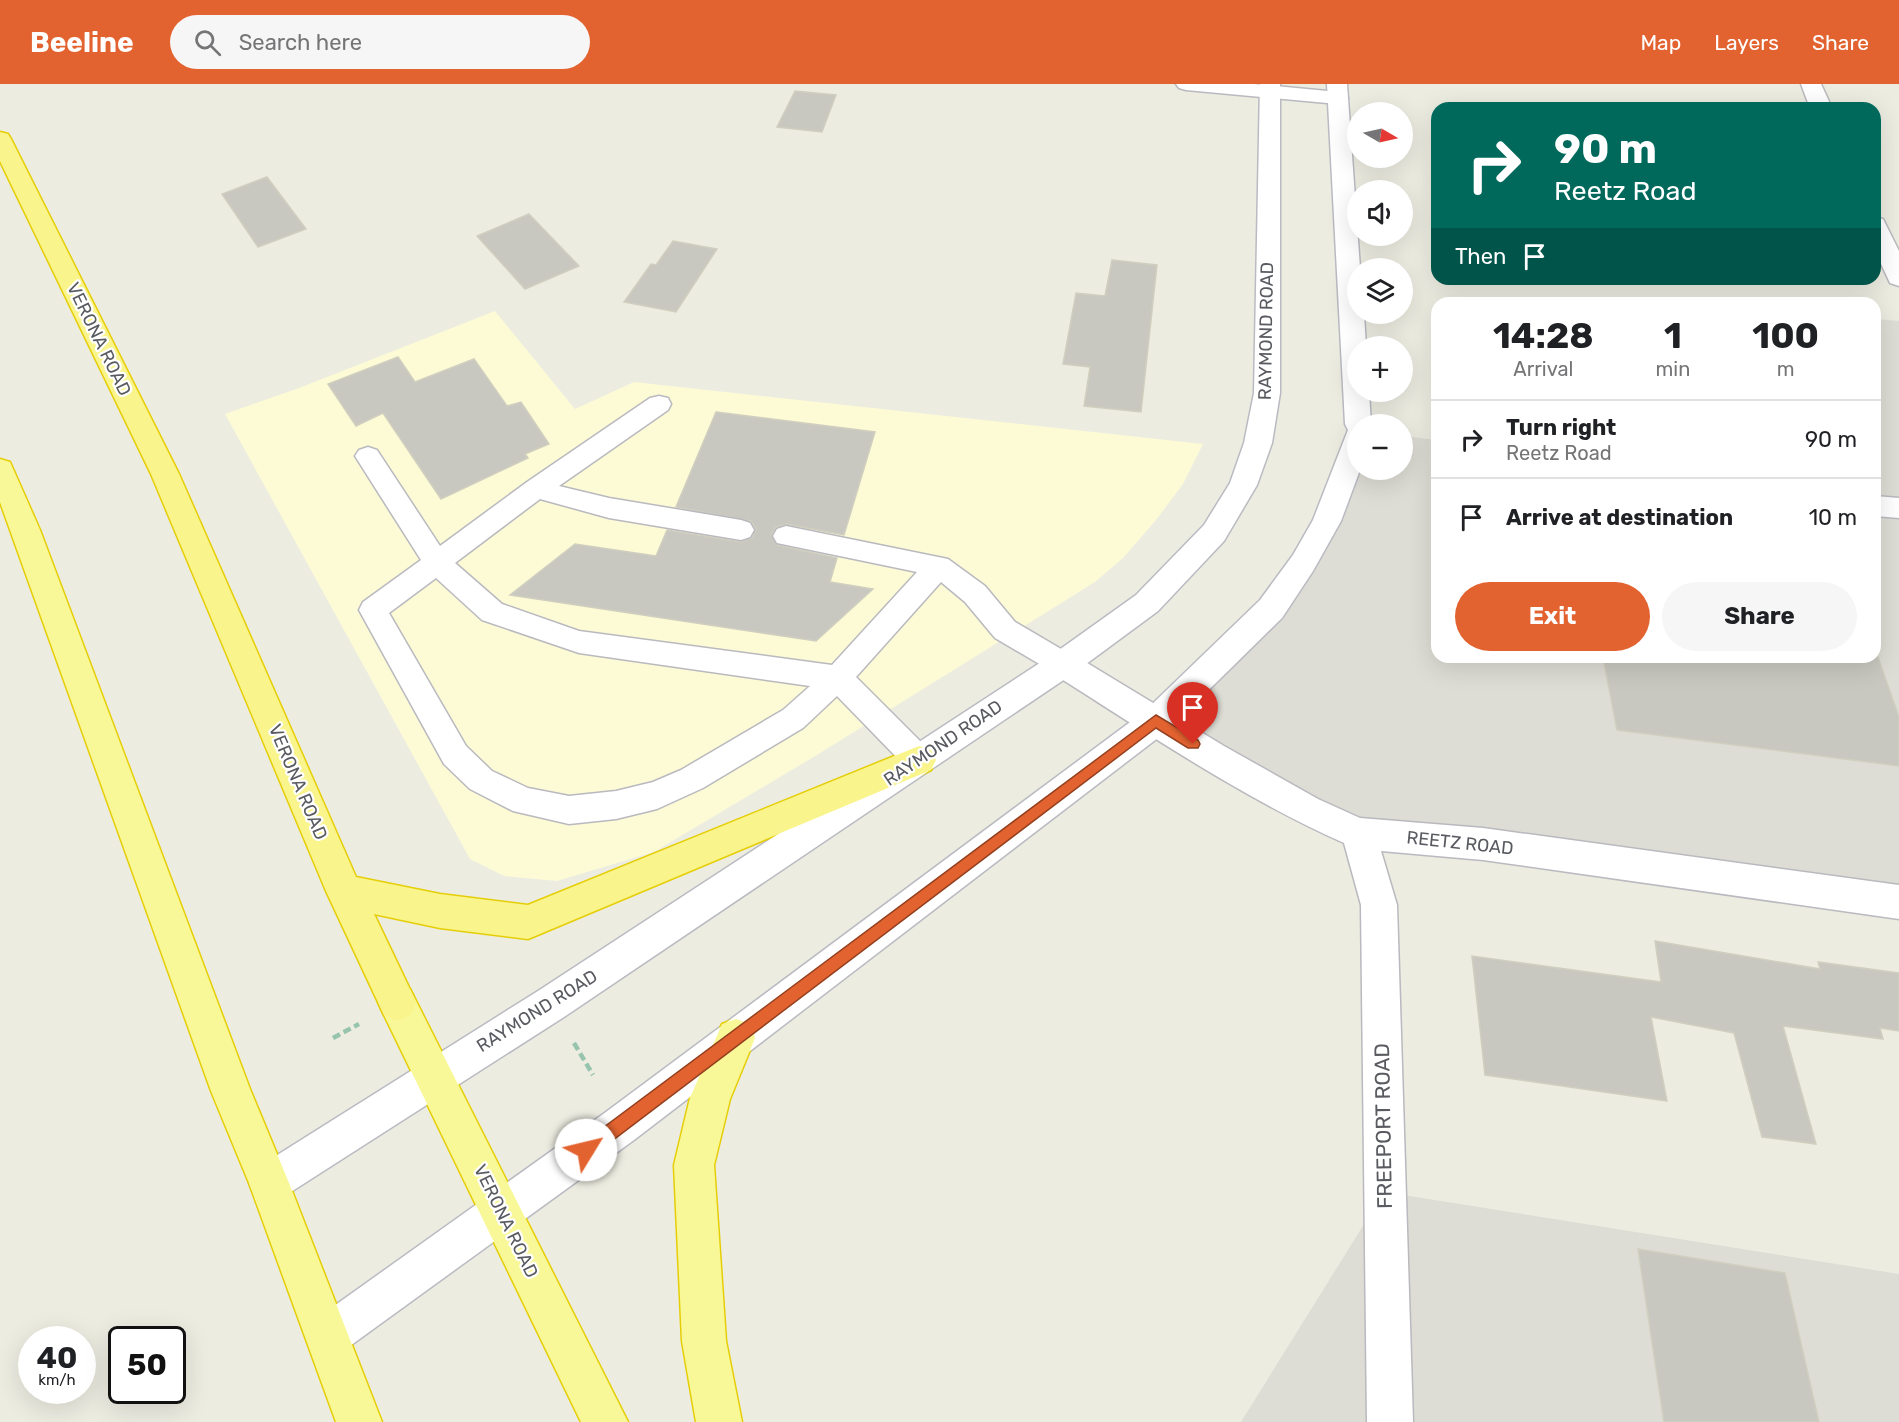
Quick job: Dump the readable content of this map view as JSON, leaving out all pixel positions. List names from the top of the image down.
{
  "streets": {
    "highway": ["VERONA ROAD"],
    "main road": ["RAYMOND ROAD", "REETZ ROAD", "FREEPORT ROAD"]
  },
  "crossings": [
    ["RAYMOND ROAD", "VERONA ROAD"],
    ["RAYMOND ROAD", "REETZ ROAD"],
    ["REETZ ROAD", "FREEPORT ROAD"]
  ],
  "north": "right",
  "page": {
    "header": "Beeline",
    "search": "Search here",
    "nav": ["Map", "Layers", "Share"],
    "map_buttons": ["+", "−"],
    "turn": ["90 m", "Reetz Road"],
    "then": "Then",
    "eta": [
      "14:28",
      "Arrival",
      "1",
      "min",
      "100",
      "m"
    ],
    "list": [
      {
        "name": "Turn right",
        "note": "Reetz Road",
        "value": "90 m"
      },
      {
        "name": "Arrive at destination",
        "value": "10 m"
      }
    ],
    "buttons": ["Exit", "Share"],
    "speed": "40 km/h",
    "limit": "50"
  }
}
